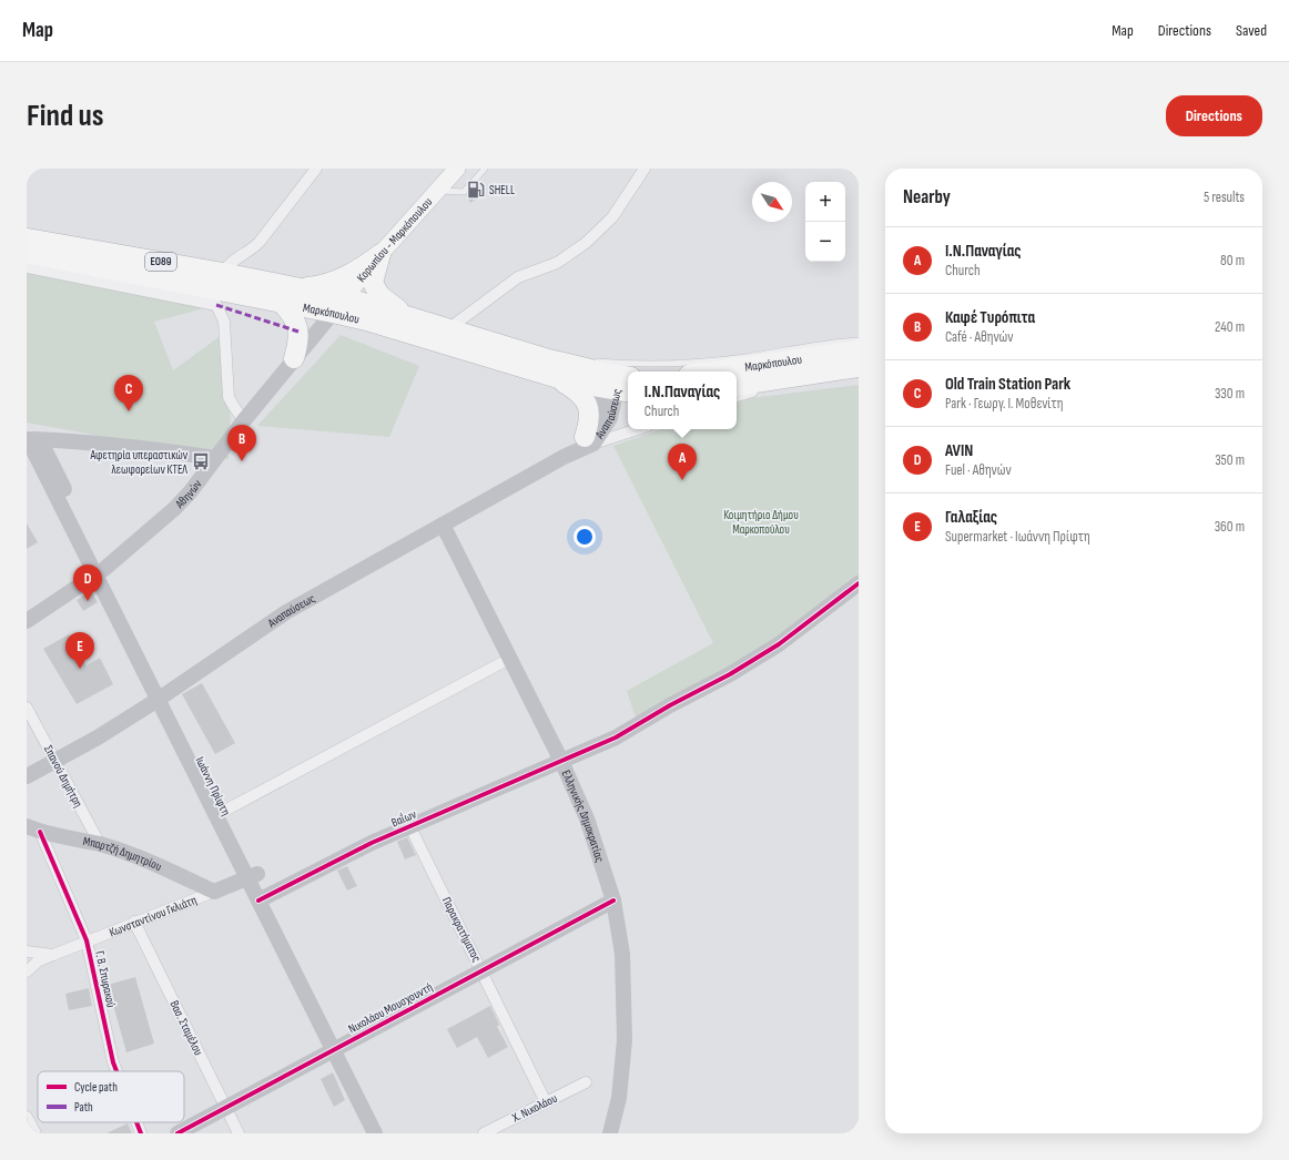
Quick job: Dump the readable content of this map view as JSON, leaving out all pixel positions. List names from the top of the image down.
{
  "streets": {
    "highway": ["ΕΟ89", "Μαρκόπουλου"],
    "main road": [
      "Κορωπίου - Μαρκόπουλου",
      "Αναπαύσεως",
      "Αθηνών",
      "Ιωάννη Πρίφτη",
      "Ελληνικής Δημοκρατίας",
      "Βαΐων",
      "Μπαρτζή Δημητρίου",
      "Κωνσταντίνου Γκλιάτη",
      "Νικολάου Μουσχουντή"
    ],
    "street": [
      "Σπανού Δημήτρη",
      "Παρακρατήματος",
      "Γ. Β. Σπυρακού",
      "Βασ. Σταμέλου",
      "Χ. Νικολάου"
    ]
  },
  "crossings": [
    ["Κορωπίου - Μαρκόπουλου", "ΕΟ89"],
    ["Κορωπίου - Μαρκόπουλου", "Μαρκόπουλου"],
    ["Κορωπίου - Μαρκόπουλου", "Αθηνών"],
    ["ΕΟ89", "Μαρκόπουλου"],
    ["Μαρκόπουλου", "Αναπαύσεως"],
    ["Μαρκόπουλου", "Αθηνών"],
    ["Αναπαύσεως", "Σπανού Δημήτρη"],
    ["Αναπαύσεως", "Ιωάννη Πρίφτη"],
    ["Αναπαύσεως", "Ελληνικής Δημοκρατίας"],
    ["Αθηνών", "Ιωάννη Πρίφτη"],
    ["Σπανού Δημήτρη", "Μπαρτζή Δημητρίου"],
    ["Ιωάννη Πρίφτη", "Βαΐων"],
    ["Ιωάννη Πρίφτη", "Κωνσταντίνου Γκλιάτη"],
    ["Ιωάννη Πρίφτη", "Νικολάου Μουσχουντή"],
    ["Ελληνικής Δημοκρατίας", "Βαΐων"],
    ["Ελληνικής Δημοκρατίας", "Νικολάου Μουσχουντή"],
    ["Βαΐων", "Παρακρατήματος"],
    ["Μπαρτζή Δημητρίου", "Κωνσταντίνου Γκλιάτη"],
    ["Μπαρτζή Δημητρίου", "Γ. Β. Σπυρακού"],
    ["Κωνσταντίνου Γκλιάτη", "Γ. Β. Σπυρακού"],
    ["Κωνσταντίνου Γκλιάτη", "Βασ. Σταμέλου"],
    ["Παρακρατήματος", "Νικολάου Μουσχουντή"],
    ["Παρακρατήματος", "Χ. Νικολάου"],
    ["Νικολάου Μουσχουντή", "Βασ. Σταμέλου"]
  ],
  "parks": ["Κοιμητήριο Δήμου Μαρκοπούλου"],
  "places": {
    "fuel station": ["SHELL"],
    "bus stop": ["Αφετηρία υπεραστικών λεωφορείων ΚΤΕΛ"]
  },
  "legend": ["Cycle path", "Path"],
  "north": "bottom right",
  "page": {
    "header": "Map",
    "nav": ["Map", "Directions", "Saved"],
    "buttons": "Directions",
    "title": "Find us",
    "heading": ["Nearby", "5 results"],
    "map_buttons": ["+", "−"],
    "list": [
      {
        "mark": "A",
        "name": "Ι.Ν.Παναγίας",
        "note": "Church",
        "value": "80 m"
      },
      {
        "mark": "B",
        "name": "Καφέ Τυρóπιτα",
        "note": "Café · Αθηνών",
        "value": "240 m"
      },
      {
        "mark": "C",
        "name": "Old Train Station Park",
        "note": "Park · Γεωργ. Ι. Μοθενίτη",
        "value": "330 m"
      },
      {
        "mark": "D",
        "name": "AVIN",
        "note": "Fuel · Αθηνών",
        "value": "350 m"
      },
      {
        "mark": "E",
        "name": "Γαλαξίας",
        "note": "Supermarket · Ιωάννη Πρίφτη",
        "value": "360 m"
      }
    ],
    "popup": ["Ι.Ν.Παναγίας", "Church"],
    "pins": [
      "C",
      "B",
      "A",
      "D",
      "E"
    ]
  }
}
